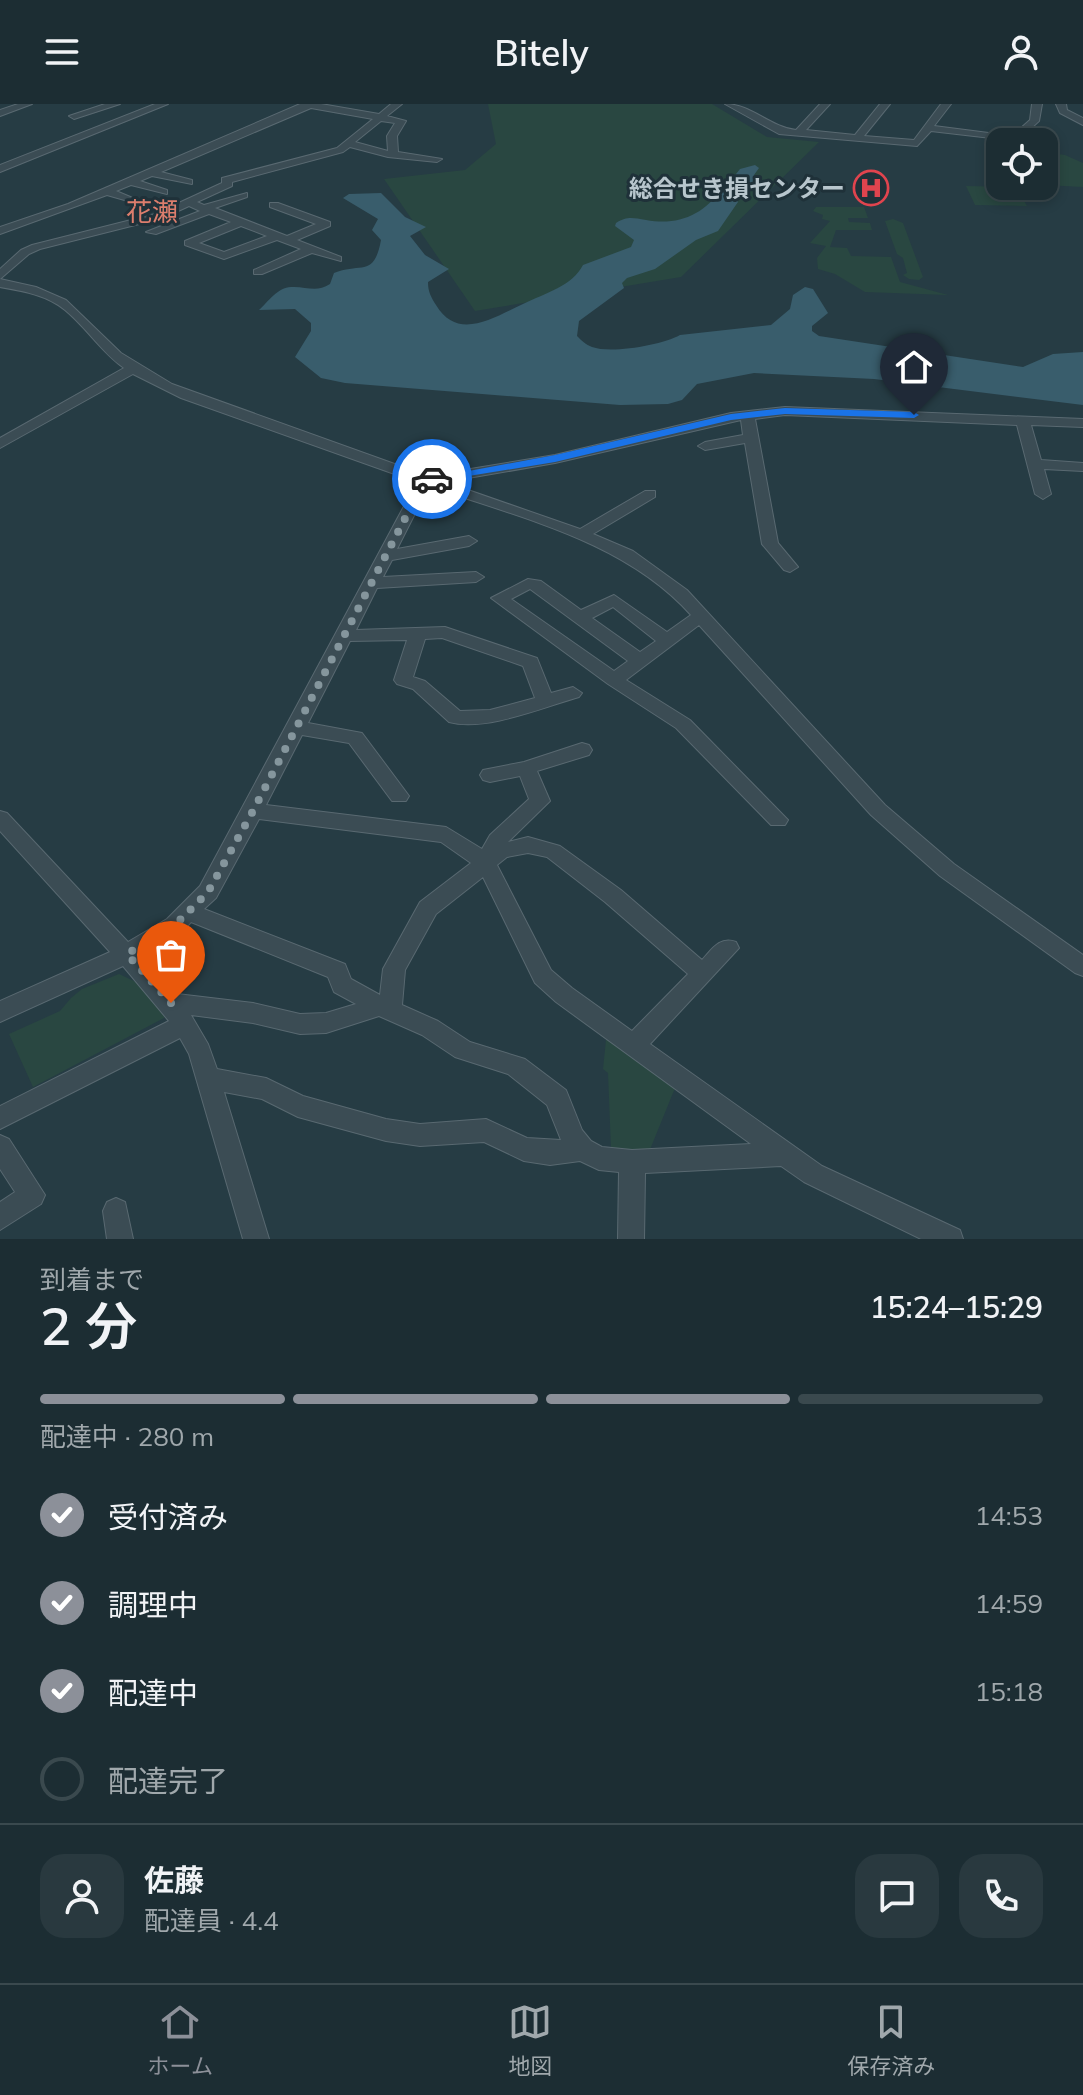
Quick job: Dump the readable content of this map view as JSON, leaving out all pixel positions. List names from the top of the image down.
{
  "districts": ["花瀬"],
  "places": {
    "hospital": ["総合せき損センター"]
  },
  "page": {
    "header": "Bitely",
    "heading": ["2 分", "到着まで", "15:24–15:29"],
    "panel": ["佐藤", "配達員 · 4.4"],
    "bar": "配達中 · 280 m",
    "list": [
      ["受付済み", "14:53"],
      ["調理中", "14:59"],
      ["配達中", "15:18"],
      "配達完了"
    ],
    "tabs": ["ホーム", "地図", "保存済み"]
  }
}
